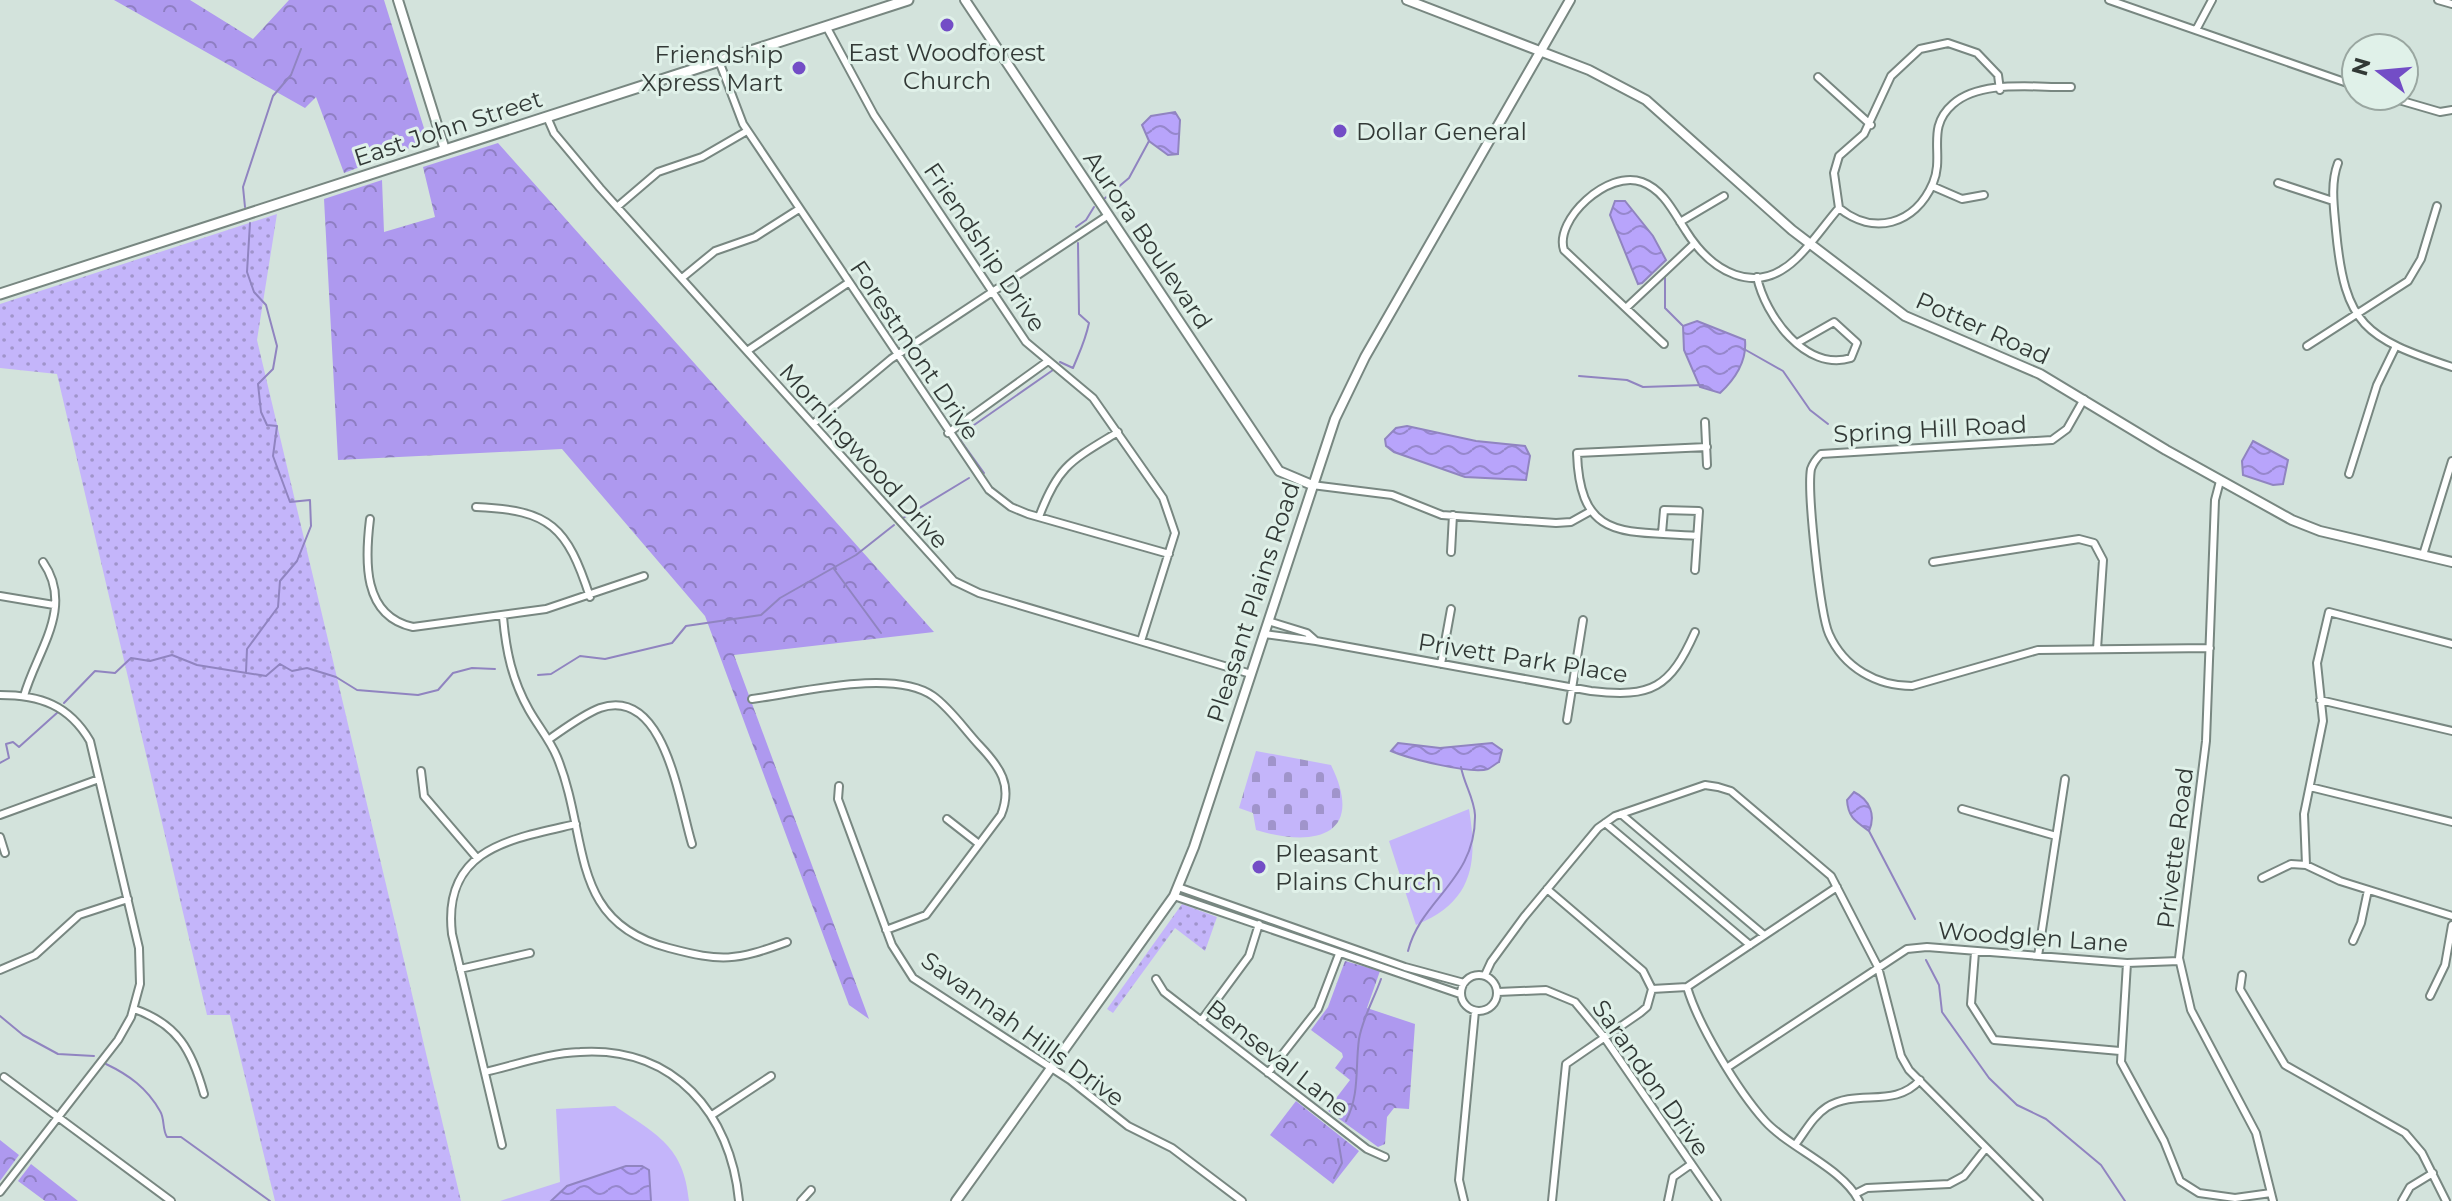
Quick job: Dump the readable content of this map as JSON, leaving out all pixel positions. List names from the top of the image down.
{
  "streets": {
    "main road": ["East John Street"],
    "street": [
      "Aurora Boulevard",
      "Friendship Drive",
      "Potter Road",
      "Forestmont Drive",
      "Spring Hill Road",
      "Morningwood Drive",
      "Pleasant Plains Road",
      "Privett Park Place",
      "Privette Road",
      "Woodglen Lane",
      "Savannah Hills Drive",
      "Benseval Lane",
      "Sarandon Drive"
    ]
  },
  "crossings": [
    ["East John Street", "Friendship Drive"],
    ["East John Street", "Forestmont Drive"],
    ["East John Street", "Morningwood Drive"],
    ["Aurora Boulevard", "Pleasant Plains Road"],
    ["Friendship Drive", "Forestmont Drive"],
    ["Friendship Drive", "Morningwood Drive"],
    ["Potter Road", "Spring Hill Road"],
    ["Potter Road", "Pleasant Plains Road"],
    ["Potter Road", "Privette Road"],
    ["Spring Hill Road", "Privette Road"],
    ["Morningwood Drive", "Pleasant Plains Road"],
    ["Pleasant Plains Road", "Privett Park Place"],
    ["Pleasant Plains Road", "Savannah Hills Drive"],
    ["Privette Road", "Woodglen Lane"]
  ],
  "places": [
    "East Woodforest Church",
    "Friendship Xpress Mart",
    "Dollar General",
    "Pleasant Plains Church"
  ],
  "north": "left"
}
